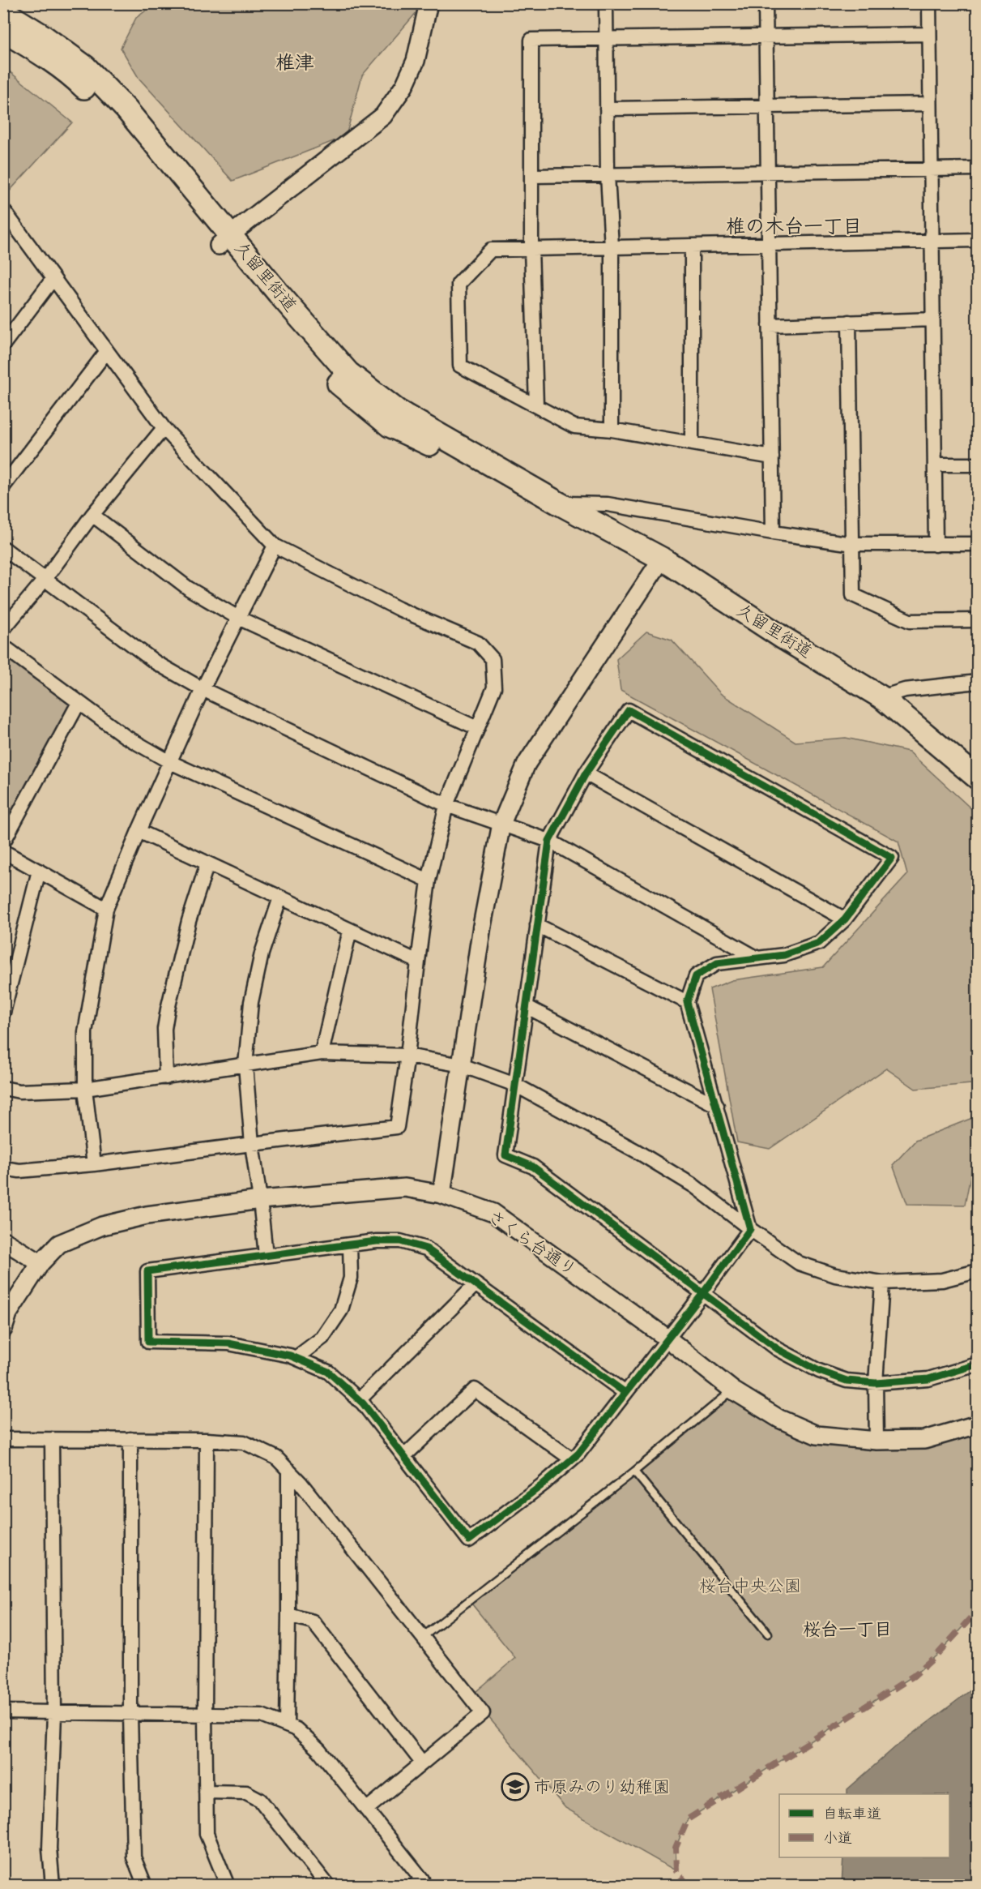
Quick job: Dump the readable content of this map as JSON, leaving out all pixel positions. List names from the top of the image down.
{
  "streets": {
    "main road": ["久留里街道"],
    "street": ["さくら台通り"]
  },
  "districts": ["椎津", "椎の木台一丁目", "桜台一丁目"],
  "parks": ["桜台中央公園"],
  "places": {
    "school or university": ["市原みのり幼稚園"]
  },
  "legend": ["自転車道", "小道"]
}
